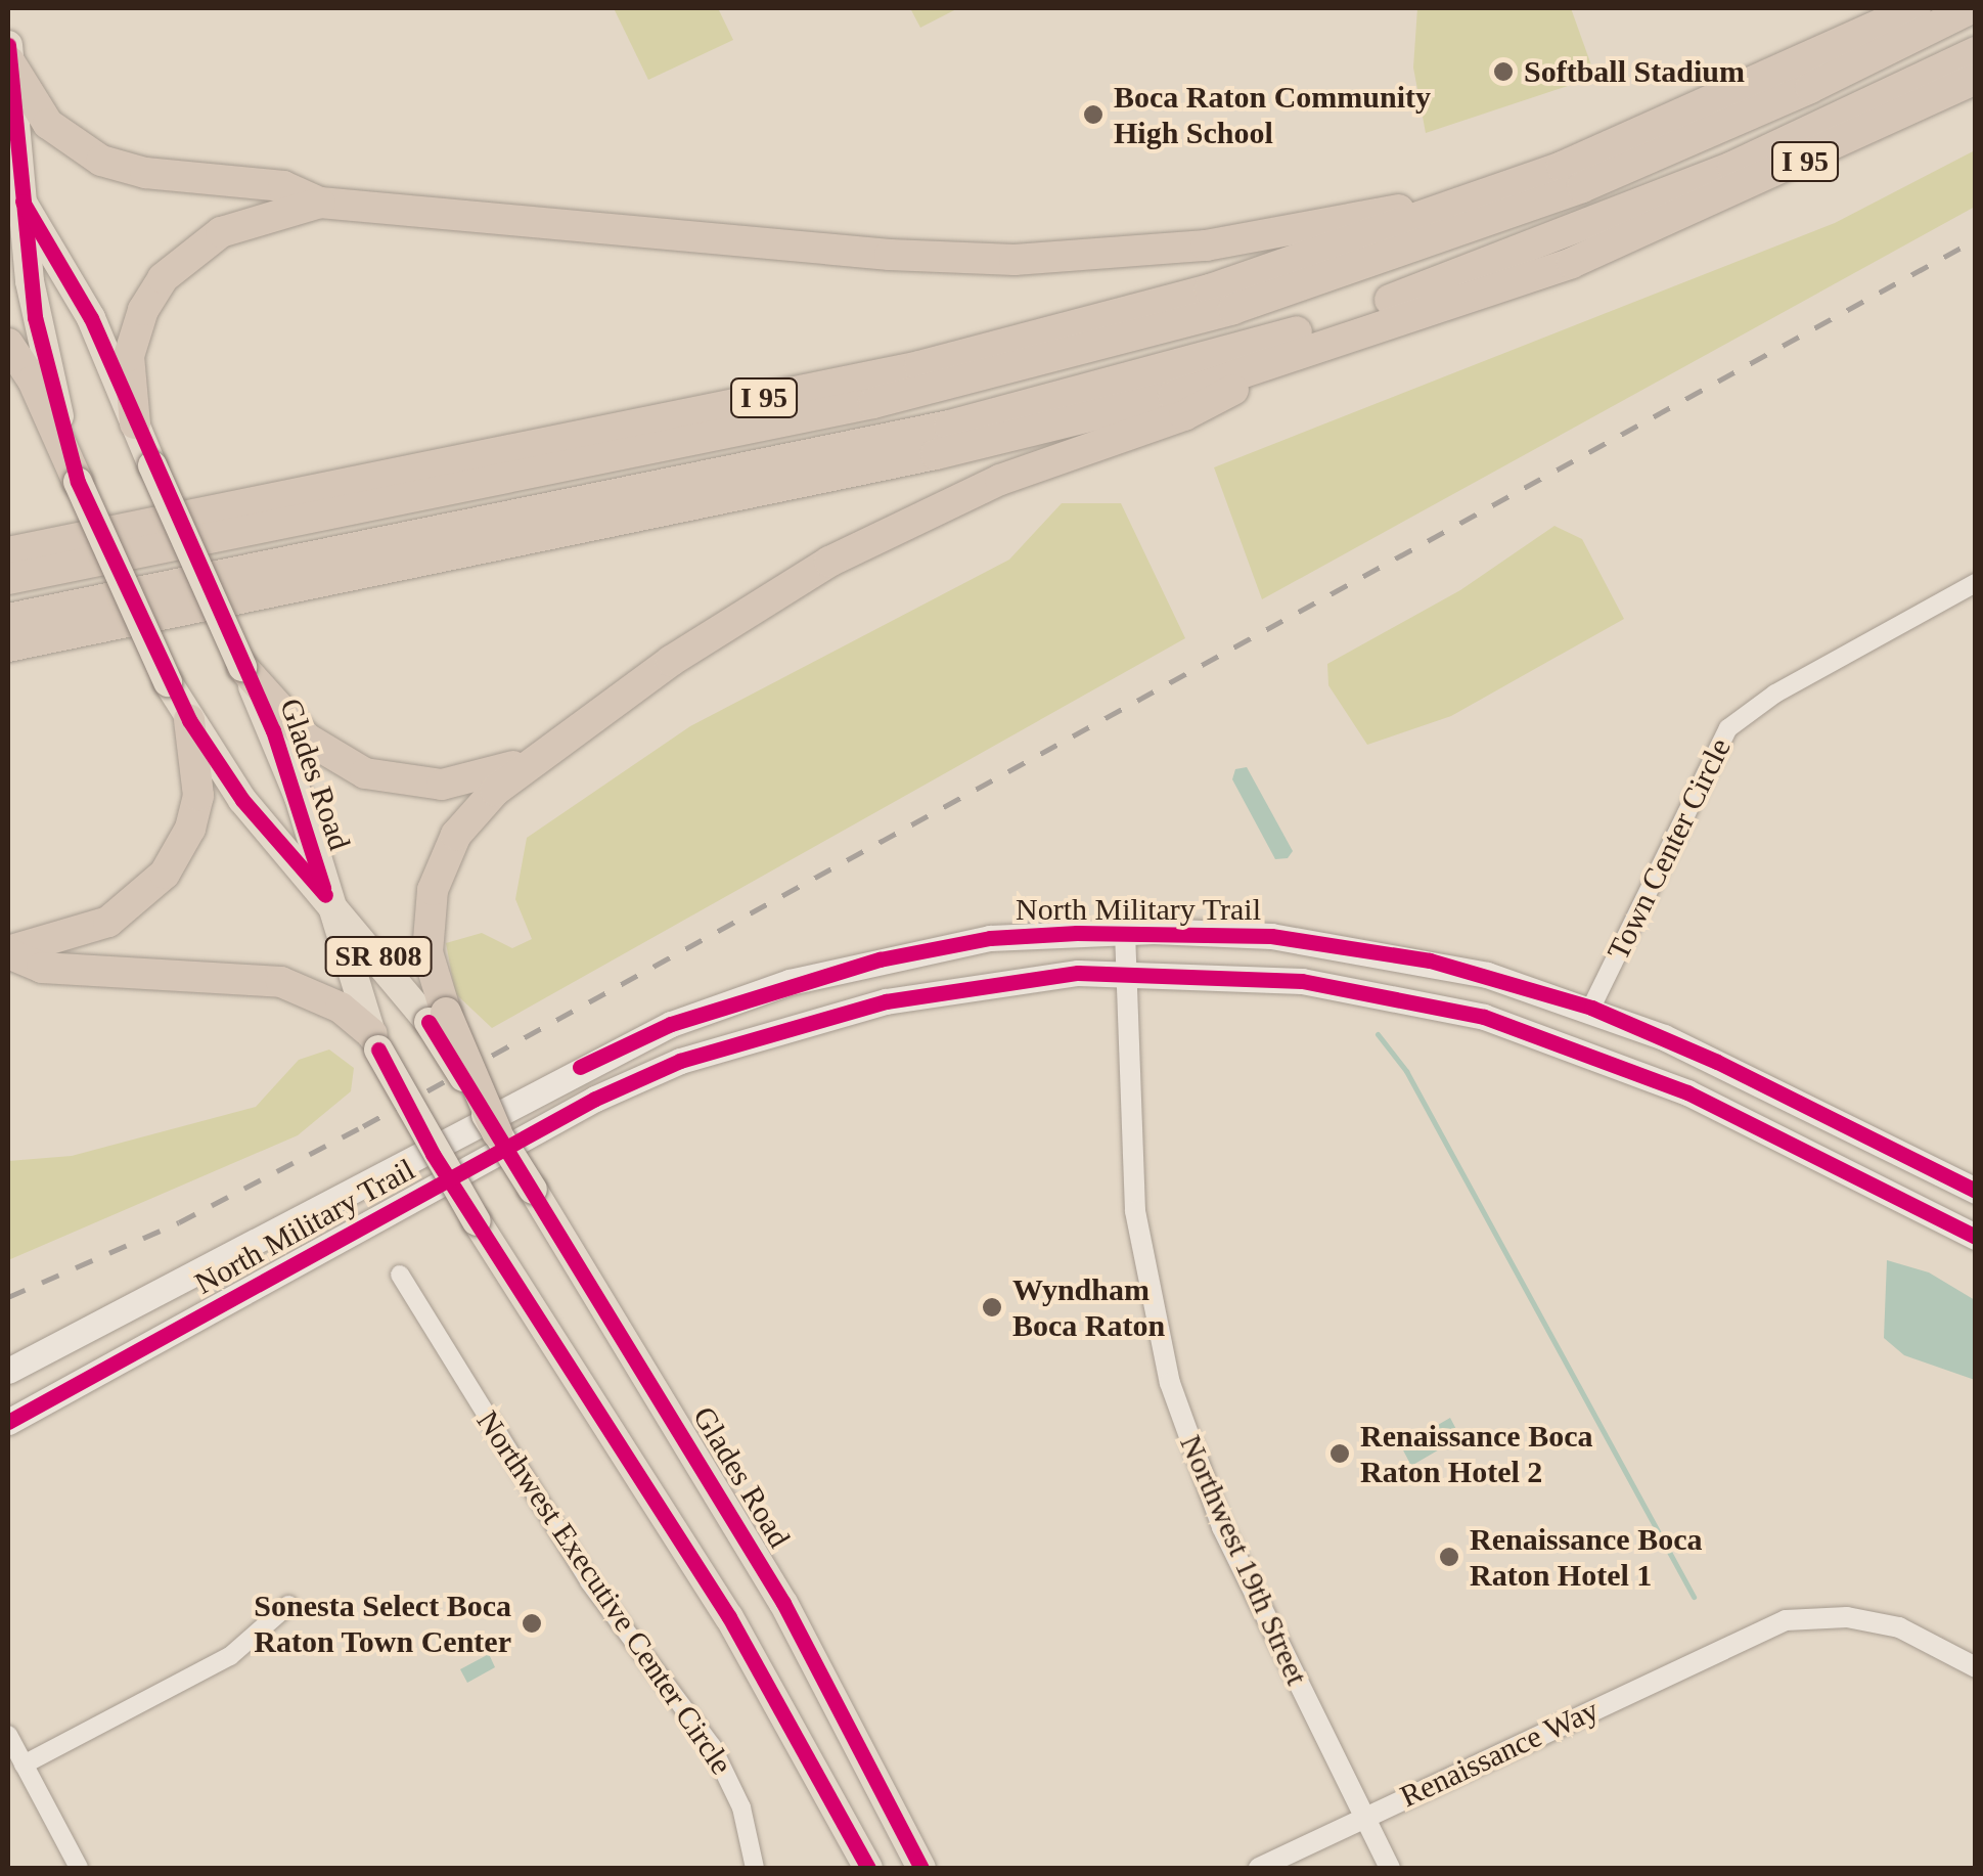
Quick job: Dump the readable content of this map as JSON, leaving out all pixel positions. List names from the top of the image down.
{
  "streets": {
    "highway": ["I 95"],
    "main road": ["Glades Road", "North Military Trail", "SR 808"],
    "street": [
      "Town Center Circle",
      "Northwest 19th Street",
      "Northwest Executive Center Circle",
      "Renaissance Way"
    ]
  },
  "crossings": [
    ["Town Center Circle", "North Military Trail"],
    ["North Military Trail", "Northwest 19th Street"],
    ["Northwest 19th Street", "Renaissance Way"]
  ],
  "places": [
    "Softball Stadium",
    "Boca Raton Community High School",
    "Wyndham Boca Raton",
    "Renaissance Boca Raton Hotel 2",
    "Renaissance Boca Raton Hotel 1",
    "Sonesta Select Boca Raton Town Center"
  ]
}
